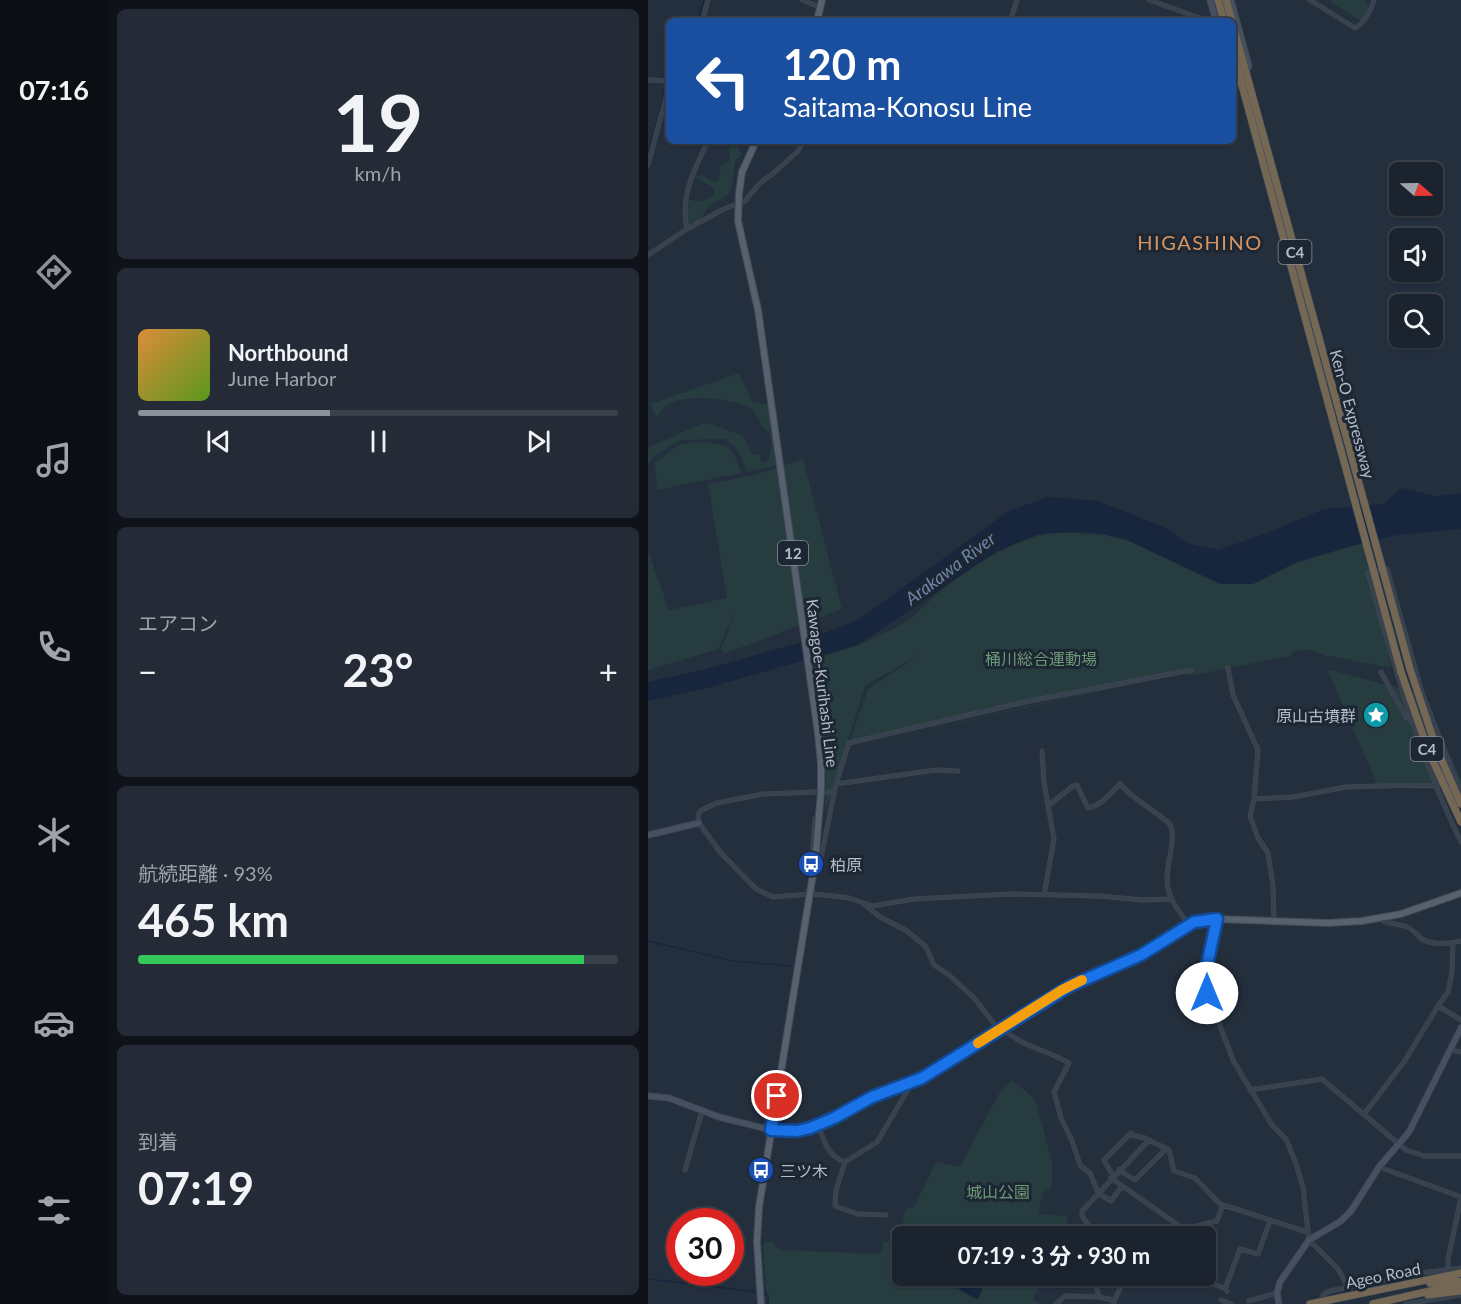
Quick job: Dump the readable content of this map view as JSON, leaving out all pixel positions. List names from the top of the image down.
{
  "streets": {
    "highway": ["C4", "Ken-O Expressway", "Ageo Road"],
    "main road": ["12", "Kawagoe-Kurihashi Line"]
  },
  "districts": ["HIGASHINO"],
  "water": ["Arakawa River"],
  "parks": ["桶川総合運動場", "城山公園"],
  "places": {
    "place": ["原山古墳群"],
    "bus stop": ["柏原", "三ツ木"]
  },
  "north": "right",
  "page": {
    "tabs": "07:16",
    "tile": [
      ["19", "km/h"],
      "エアコン",
      ["航続距離 · 93%", "465 km"],
      ["到着", "07:19"]
    ],
    "turn": ["120 m", "Saitama-Konosu Line"],
    "song": ["Northbound", "June Harbor"],
    "heat": ["−", "23°", "+"],
    "limit": "30",
    "trip": "07:19 · 3 分 · 930 m"
  }
}
